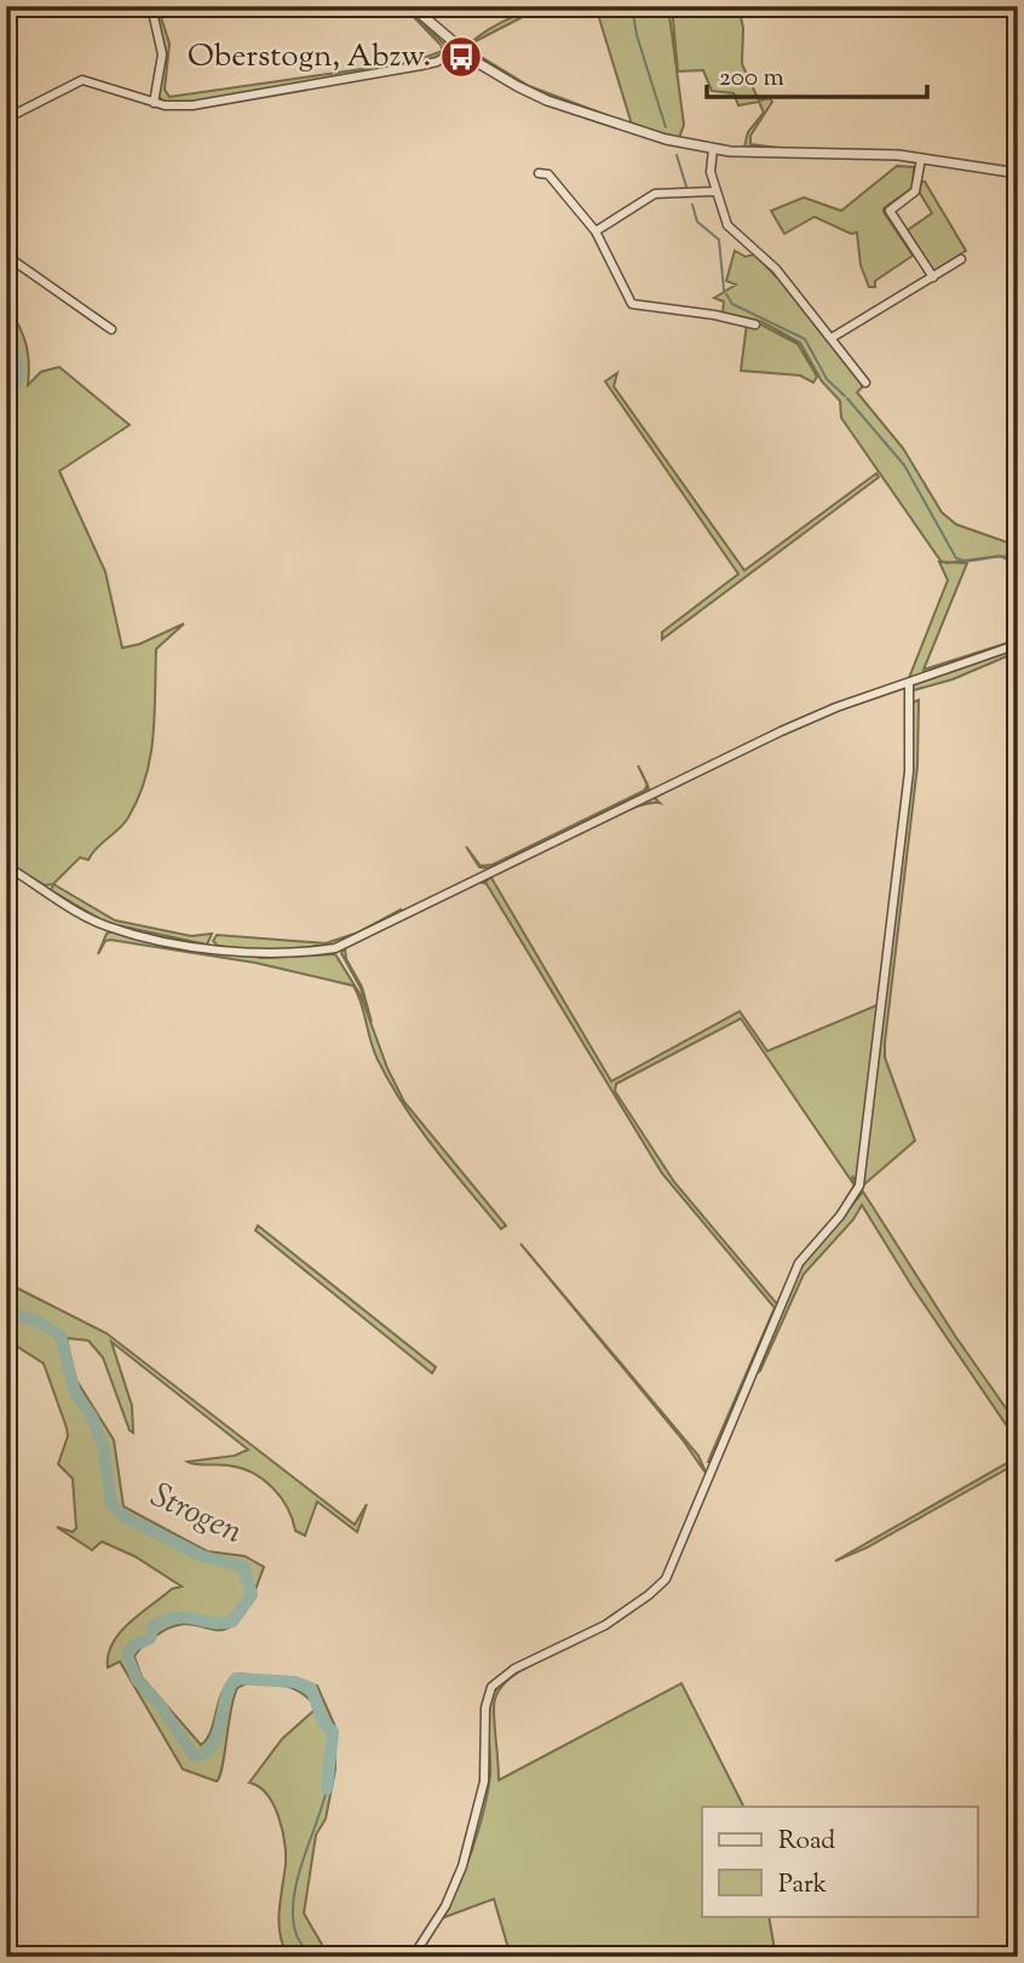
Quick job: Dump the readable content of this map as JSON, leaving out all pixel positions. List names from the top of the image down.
{
  "water": ["Strogen"],
  "places": {
    "bus stop": ["Oberstogn, Abzw."]
  },
  "legend": ["Road", "Park"],
  "scale_bar": "200 m"
}
